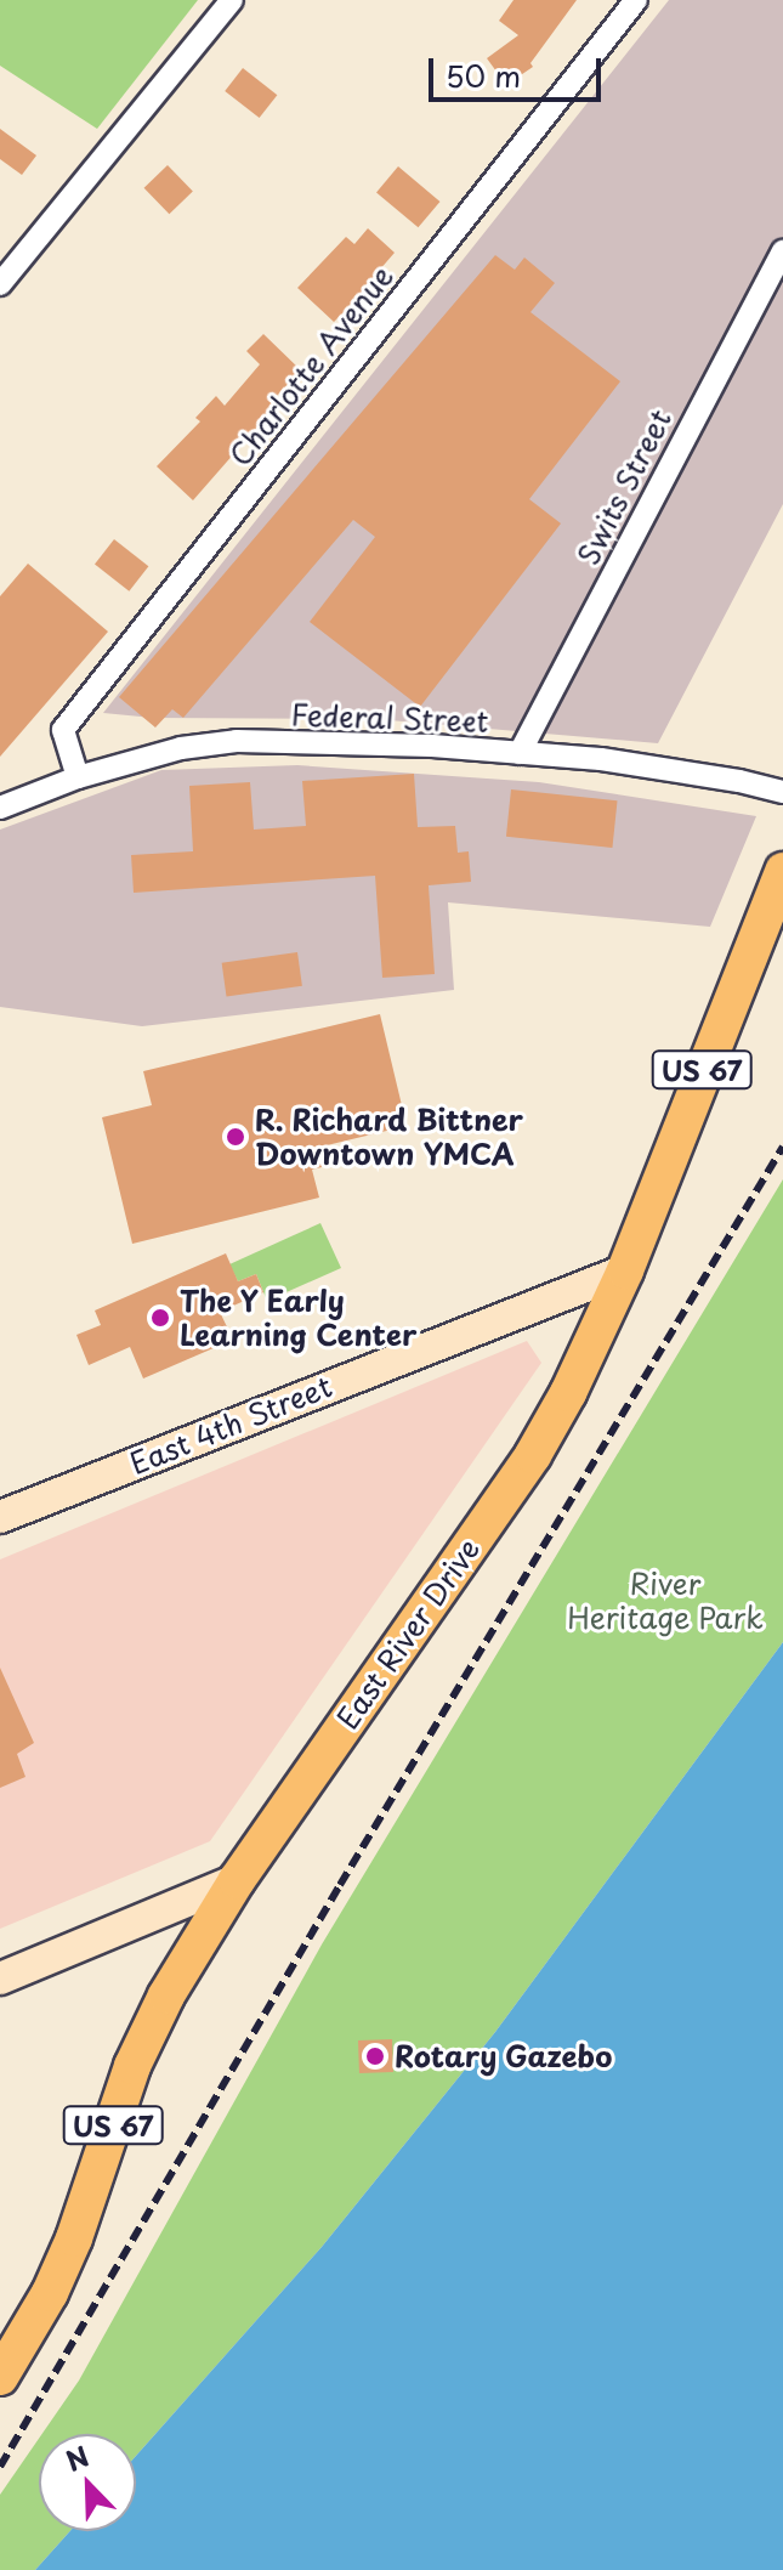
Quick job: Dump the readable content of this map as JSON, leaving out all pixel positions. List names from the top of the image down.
{
  "streets": {
    "main road": ["US 67", "East 4th Street", "East River Drive"],
    "street": ["Charlotte Avenue", "Swits Street", "Federal Street"]
  },
  "crossings": [
    ["Charlotte Avenue", "Federal Street"],
    ["Swits Street", "Federal Street"],
    ["East 4th Street", "East River Drive"]
  ],
  "parks": ["River Heritage Park"],
  "places": ["R. Richard Bittner Downtown YMCA", "The Y Early Learning Center", "Rotary Gazebo"],
  "scale_bar": "50 m",
  "north": "top left"
}
